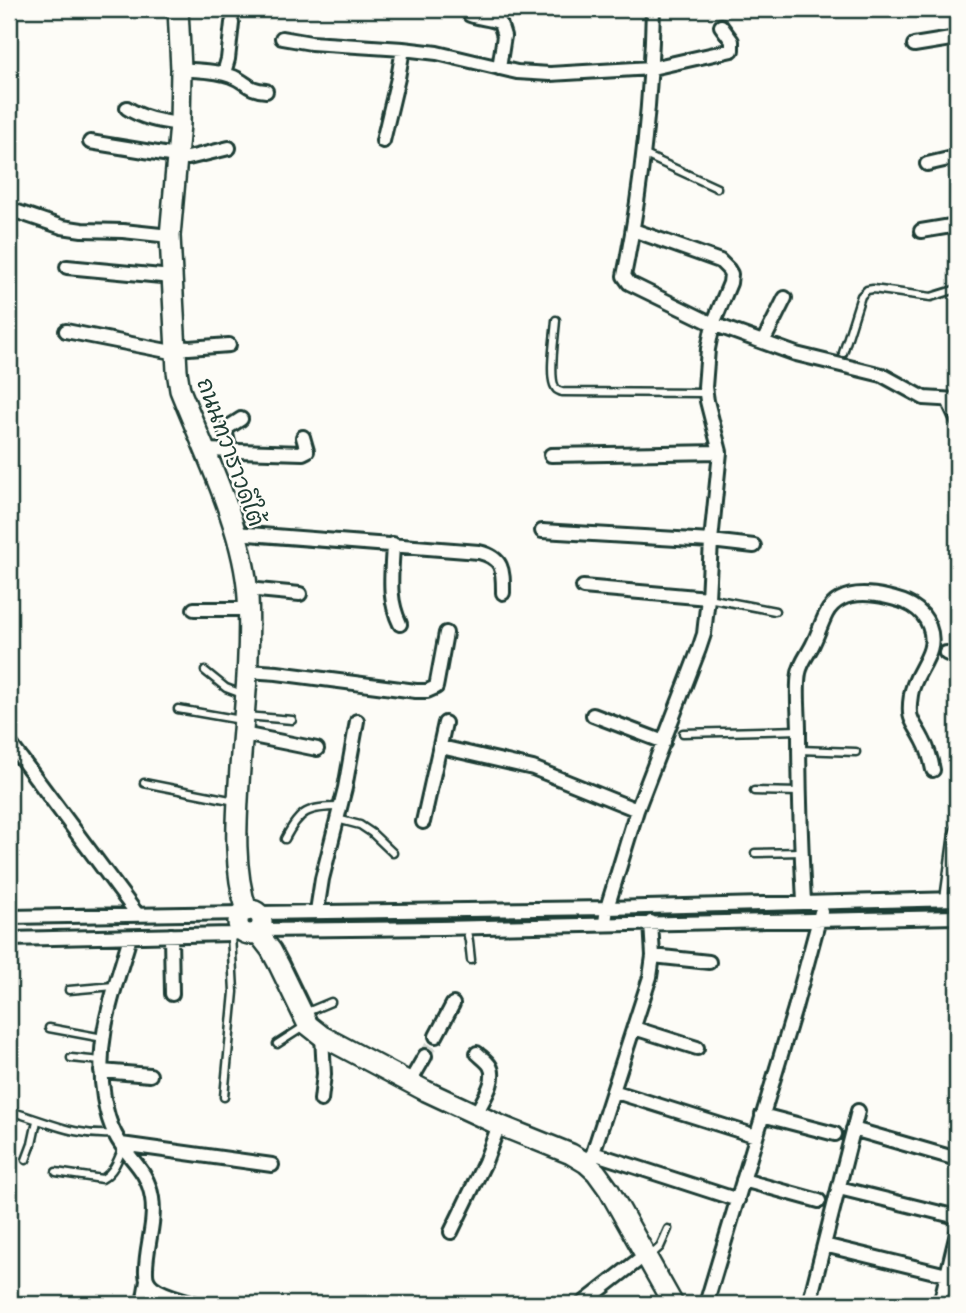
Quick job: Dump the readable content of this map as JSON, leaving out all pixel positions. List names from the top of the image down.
{
  "streets": {
    "street": ["ถนนทวาราวดีใต้"]
  }
}
